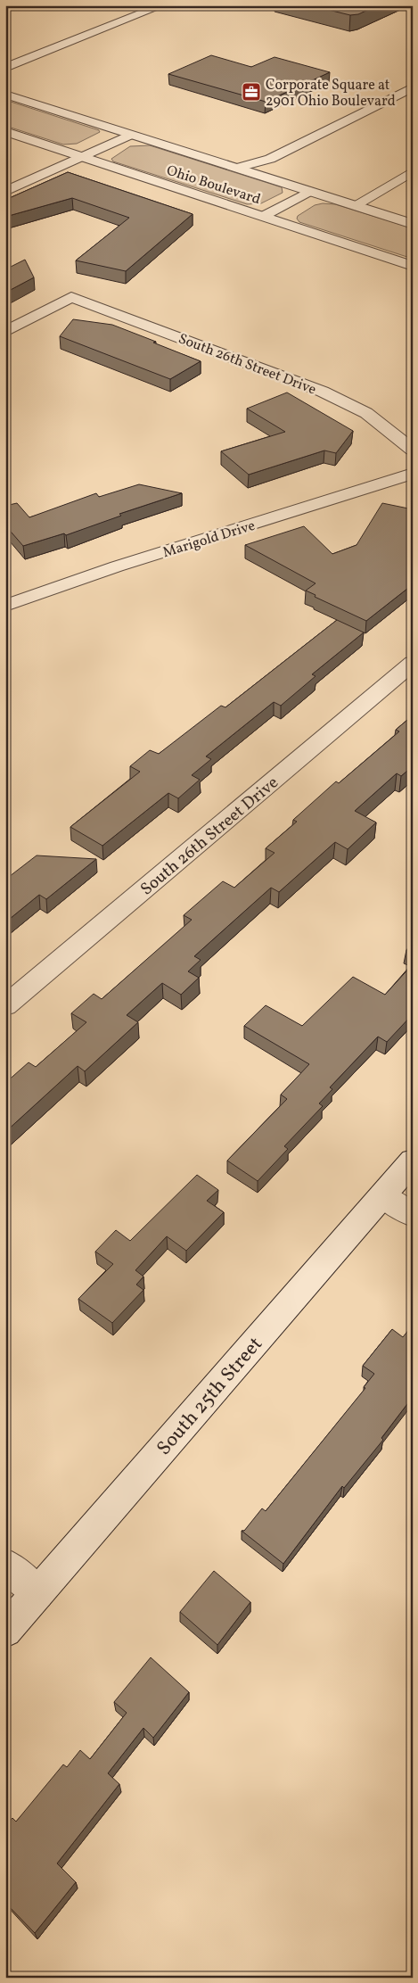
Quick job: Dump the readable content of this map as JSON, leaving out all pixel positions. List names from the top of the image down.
{
  "streets": {
    "street": [
      "Ohio Boulevard",
      "South 26th Street Drive",
      "Marigold Drive",
      "South 25th Street"
    ]
  },
  "places": {
    "office": ["Corporate Square at 2901 Ohio Boulevard"]
  }
}
